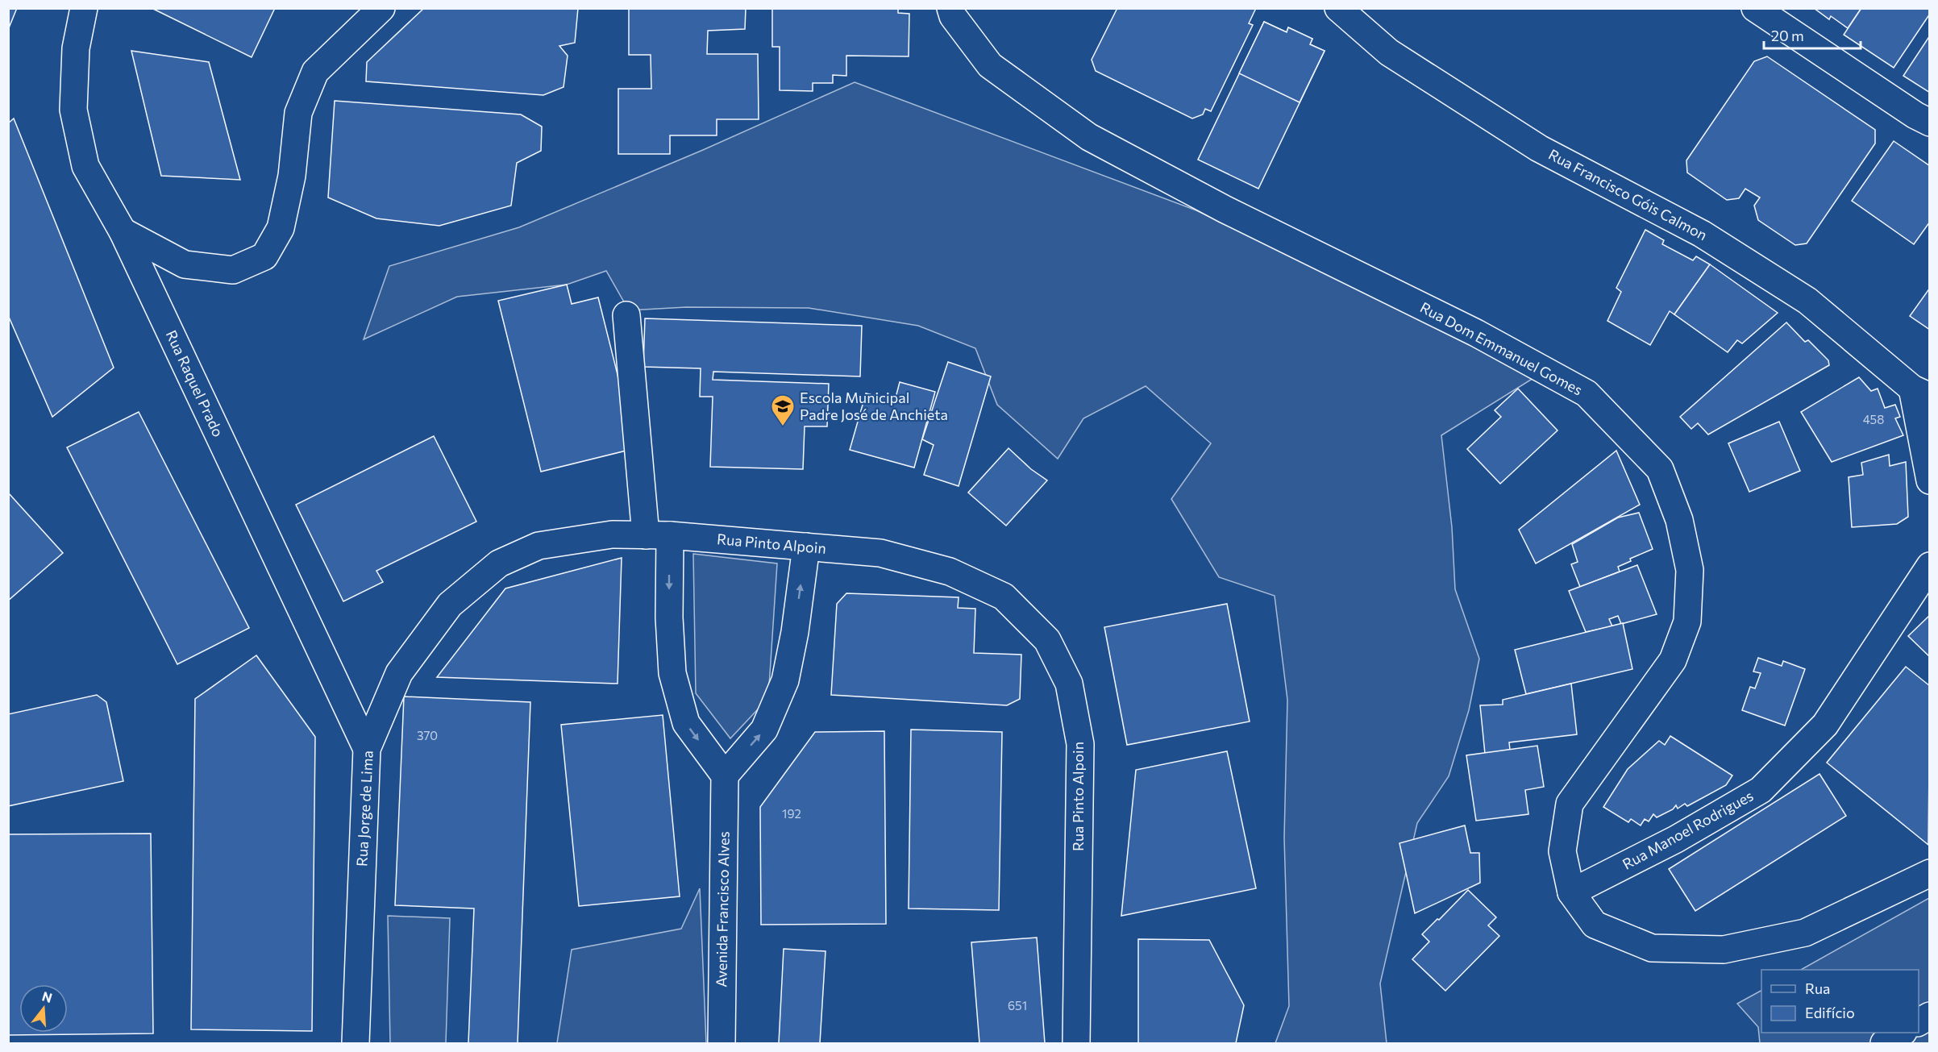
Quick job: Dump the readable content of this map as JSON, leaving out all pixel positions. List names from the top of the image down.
{
  "streets": {
    "street": [
      "Rua Francisco Góis Calmon",
      "Rua Dom Emmanuel Gomes",
      "Rua Raquel Prado",
      "Rua Pinto Alpoin",
      "Rua Jorge de Lima",
      "Rua Manoel Rodrigues",
      "Avenida Francisco Alves"
    ]
  },
  "crossings": [
    ["Rua Dom Emmanuel Gomes", "Rua Manoel Rodrigues"],
    ["Rua Raquel Prado", "Rua Jorge de Lima"],
    ["Rua Pinto Alpoin", "Rua Jorge de Lima"]
  ],
  "places": {
    "school or university": ["Escola Municipal Padre José de Anchieta"]
  },
  "house_numbers": [
    "458",
    "370",
    "192",
    "651"
  ],
  "legend": ["Rua", "Edifício"],
  "scale_bar": "20 m",
  "north": "top"
}
